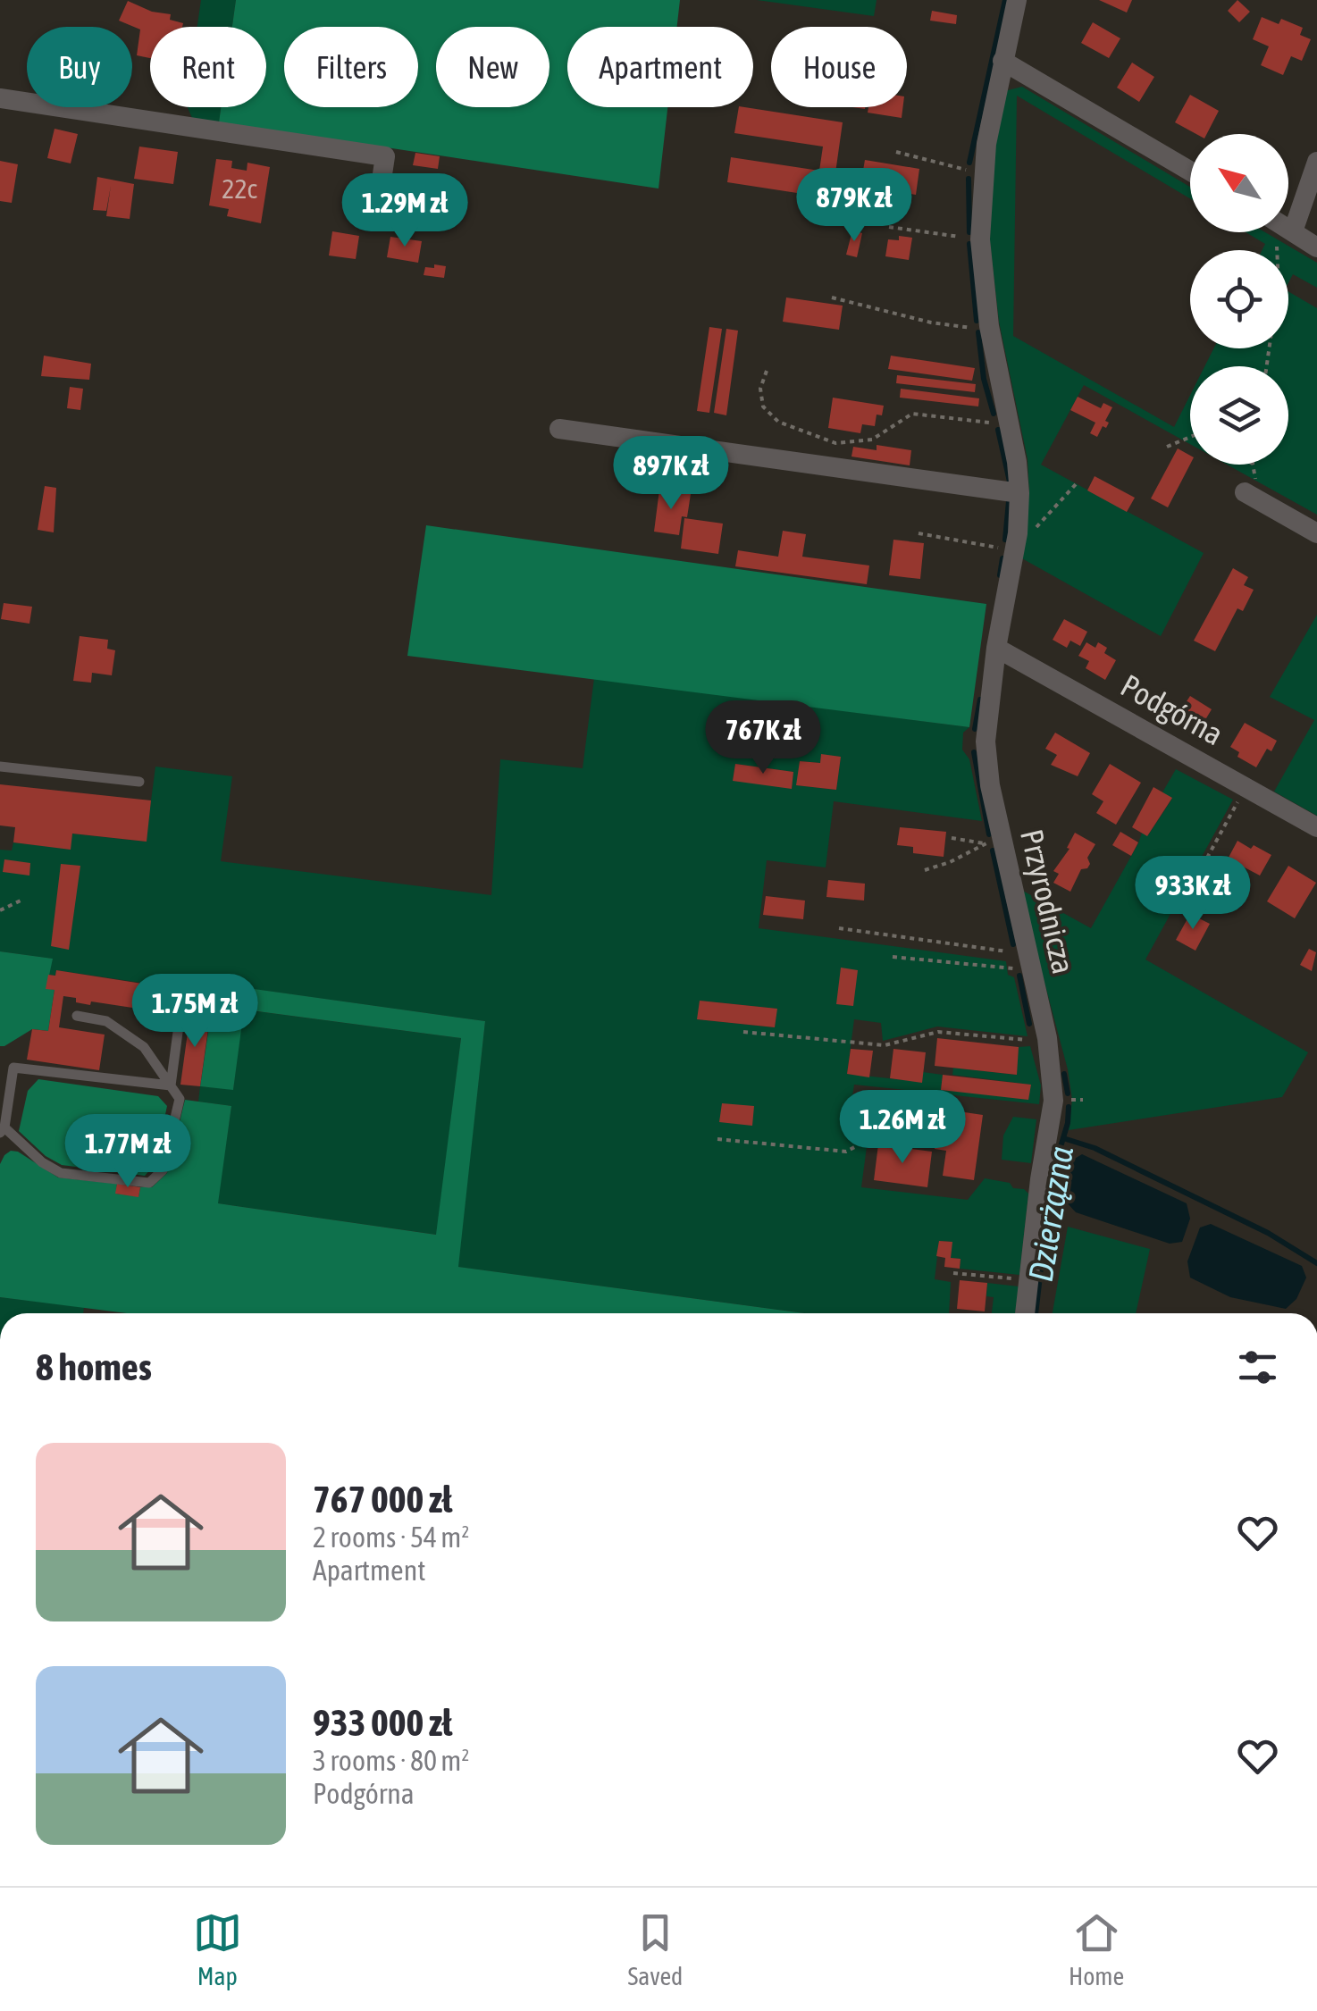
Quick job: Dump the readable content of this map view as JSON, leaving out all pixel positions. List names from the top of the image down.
{
  "streets": {
    "street": ["Podgórna", "Przyrodnicza"]
  },
  "crossings": [
    ["Podgórna", "Przyrodnicza"]
  ],
  "water": ["Dzierżązna"],
  "house_numbers": ["22c"],
  "north": "top left",
  "page": {
    "chip": [
      "Buy",
      "Rent",
      "Filters",
      "New",
      "Apartment",
      "House"
    ],
    "price": [
      "879K zł",
      "1.29M zł",
      "897K zł",
      "767K zł",
      "933K zł",
      "1.75M zł",
      "1.26M zł",
      "1.77M zł"
    ],
    "heading": "8 homes",
    "list": [
      {
        "name": "767 000 zł",
        "note": "2 rooms · 54 m² · Apartment"
      },
      {
        "name": "933 000 zł",
        "note": "3 rooms · 80 m² · Podgórna"
      }
    ],
    "tabs": ["Map", "Saved", "Home"]
  }
}
